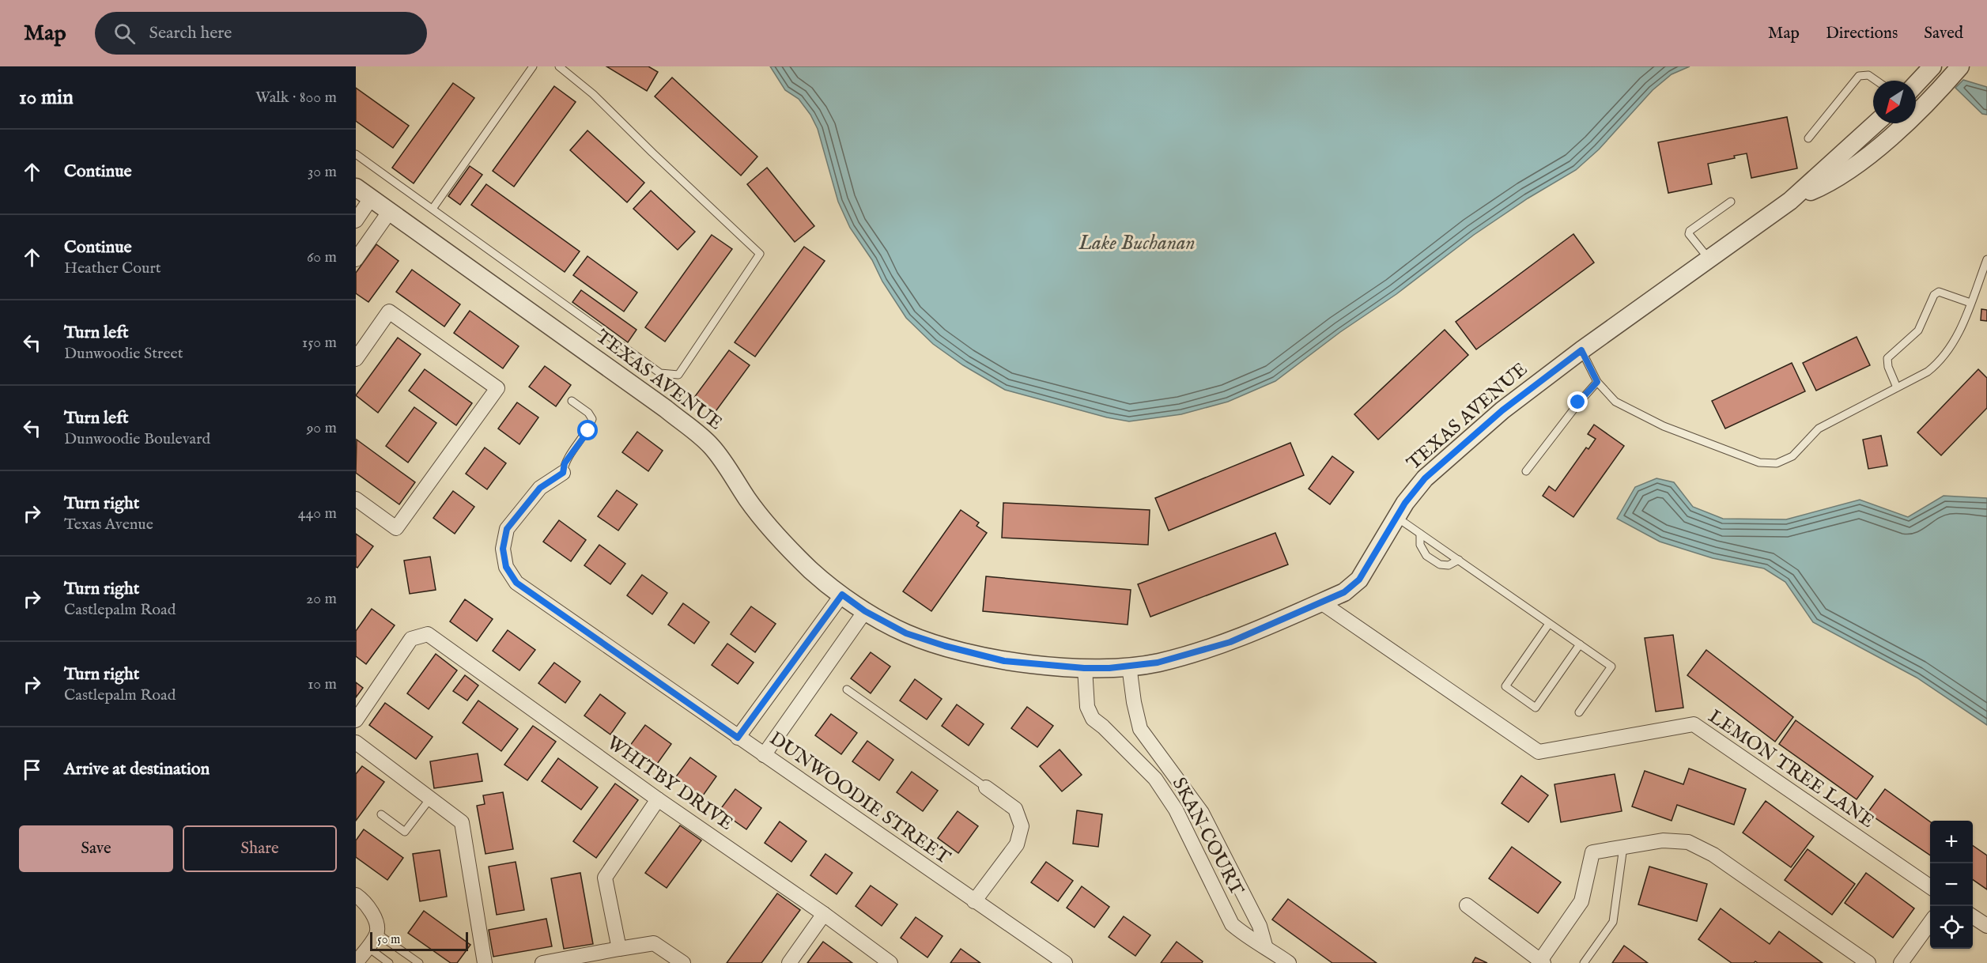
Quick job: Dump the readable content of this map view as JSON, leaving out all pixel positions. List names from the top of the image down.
{
  "streets": {
    "street": [
      "TEXAS AVENUE",
      "LEMON TREE LANE",
      "WHITBY DRIVE",
      "DUNWOODIE STREET",
      "SKAN COURT"
    ]
  },
  "crossings": [
    ["TEXAS AVENUE", "LEMON TREE LANE"],
    ["TEXAS AVENUE", "SKAN COURT"]
  ],
  "water": ["Lake Buchanan"],
  "scale_bar": "50 m",
  "north": "bottom left",
  "page": {
    "header": "Map",
    "search": "Search here",
    "nav": ["Map", "Directions", "Saved"],
    "heading": ["10 min", "Walk · 800 m"],
    "list": [
      ["Continue", "30 m"],
      ["Continue", "Heather Court", "60 m"],
      ["Turn left", "Dunwoodie Street", "150 m"],
      ["Turn left", "Dunwoodie Boulevard", "90 m"],
      ["Turn right", "Texas Avenue", "440 m"],
      ["Turn right", "Castlepalm Road", "20 m"],
      ["Turn right", "Castlepalm Road", "10 m"],
      "Arrive at destination"
    ],
    "buttons": ["Save", "Share"],
    "map_buttons": ["+", "−"],
    "scale": "50 m"
  }
}
